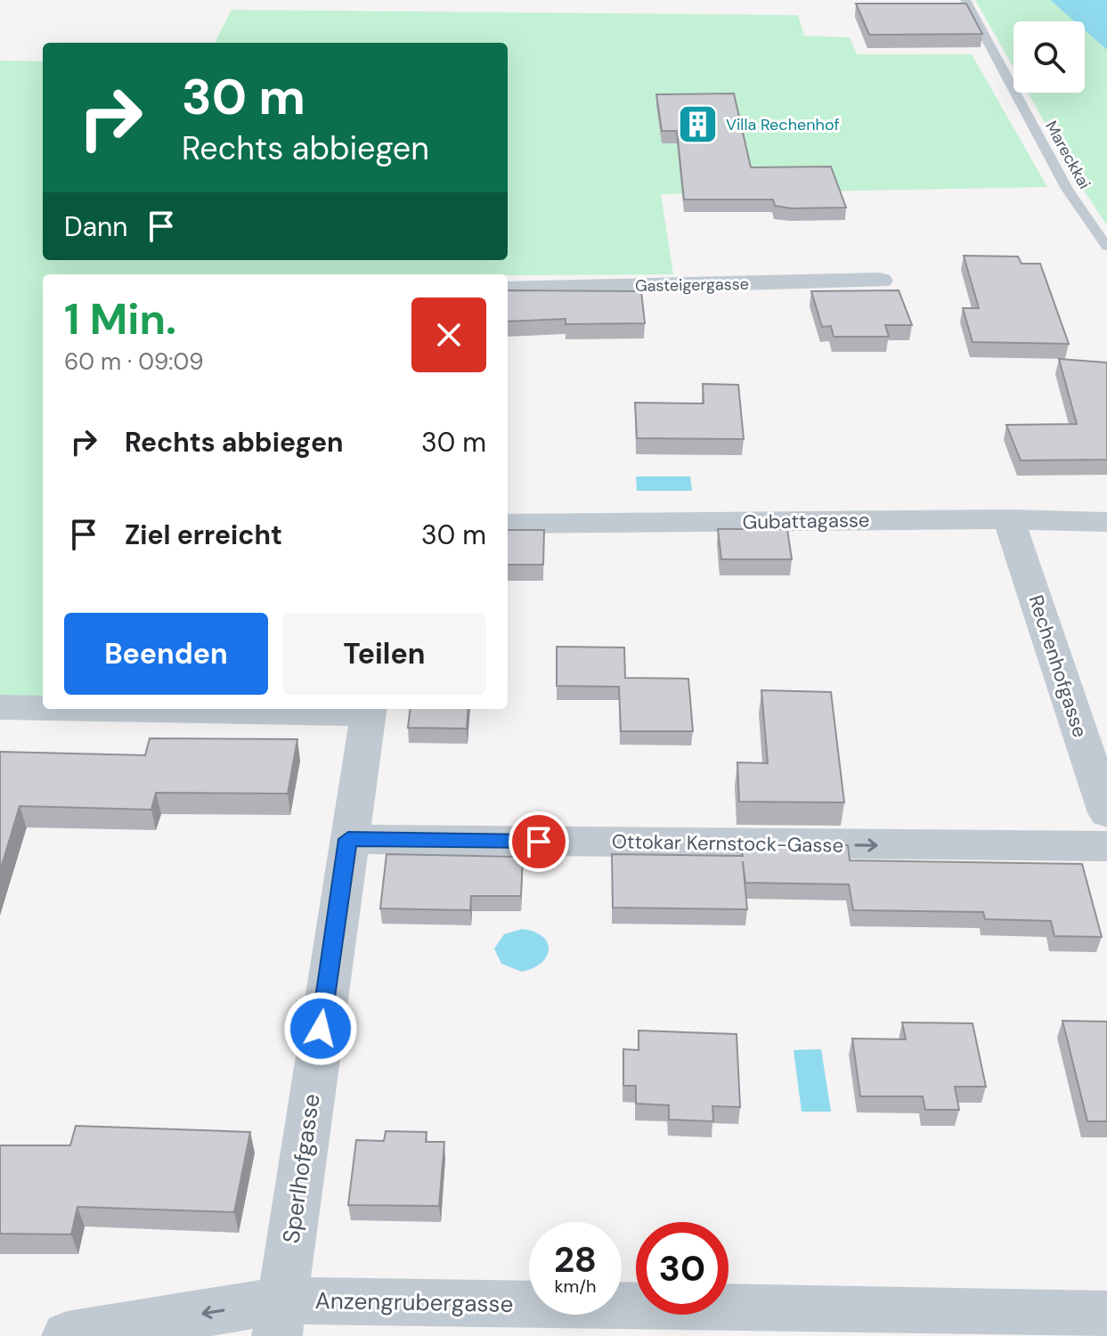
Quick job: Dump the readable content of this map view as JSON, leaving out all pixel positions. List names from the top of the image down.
{
  "streets": {
    "street": [
      "Gasteigergasse",
      "Gubattagasse",
      "Rechenhofgasse",
      "Ottokar Kernstock-Gasse",
      "Sperlhofgasse",
      "Anzengrubergasse"
    ],
    "lane": ["Mareckkai"]
  },
  "crossings": [
    ["Gubattagasse", "Rechenhofgasse"],
    ["Ottokar Kernstock-Gasse", "Sperlhofgasse"],
    ["Sperlhofgasse", "Anzengrubergasse"]
  ],
  "one_way": ["Ottokar Kernstock-Gasse"],
  "places": {
    "building": ["Villa Rechenhof"]
  },
  "page": {
    "turn": ["30 m", "Rechts abbiegen"],
    "then": "Dann",
    "heading": ["1 Min.", "60 m · 09:09"],
    "list": [
      {
        "name": "Rechts abbiegen",
        "value": "30 m"
      },
      {
        "name": "Ziel erreicht",
        "value": "30 m"
      }
    ],
    "buttons": ["Beenden", "Teilen"],
    "speed": "28 km/h",
    "limit": "30"
  }
}
